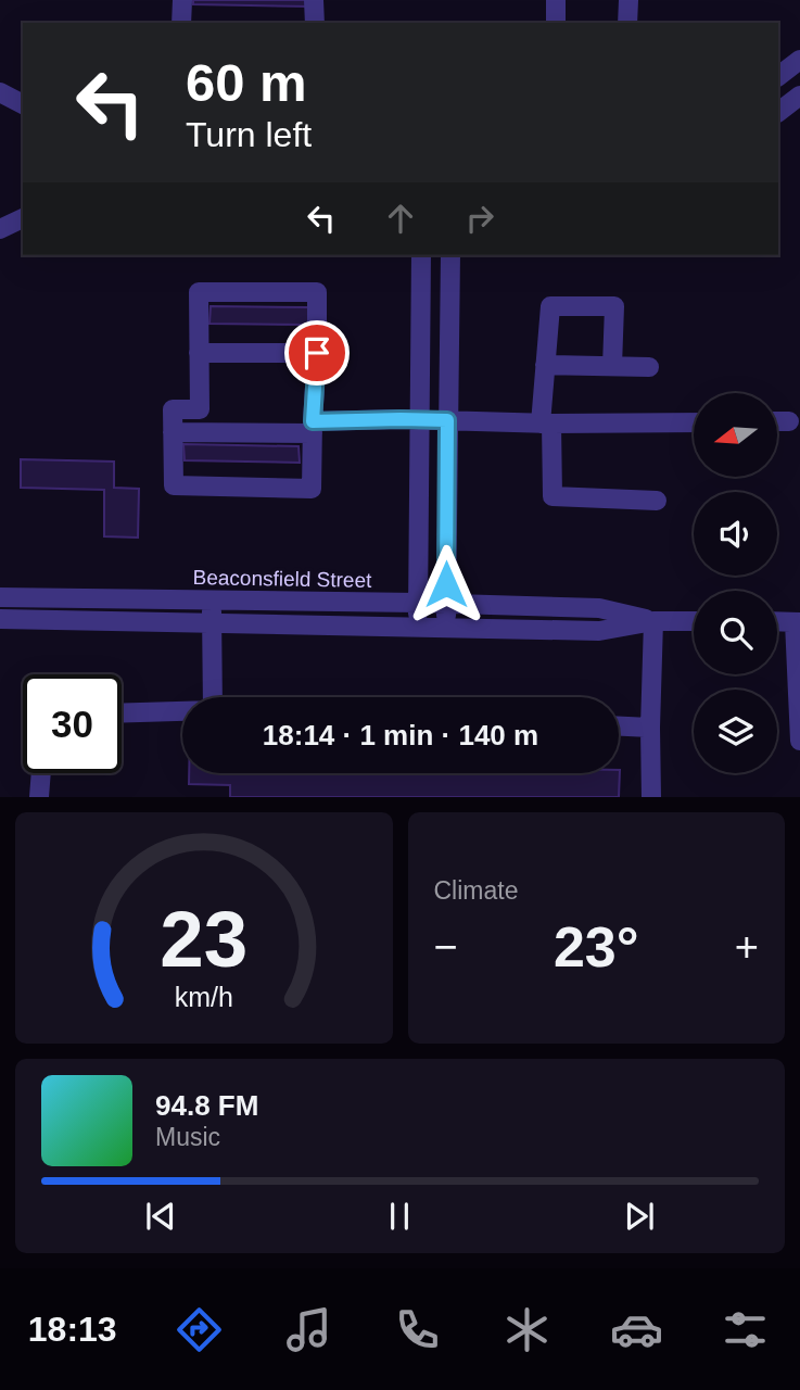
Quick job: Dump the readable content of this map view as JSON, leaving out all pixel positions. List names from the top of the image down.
{
  "streets": {
    "street": ["Beaconsfield Street"]
  },
  "north": "left",
  "page": {
    "turn": ["60 m", "Turn left"],
    "limit": "30",
    "trip": "18:14 · 1 min · 140 m",
    "tile": "Climate",
    "heat": ["−", "23°", "+"],
    "song": ["94.8 FM", "Music"],
    "tabs": "18:13",
    "gauge": ["23", "km/h"]
  }
}
